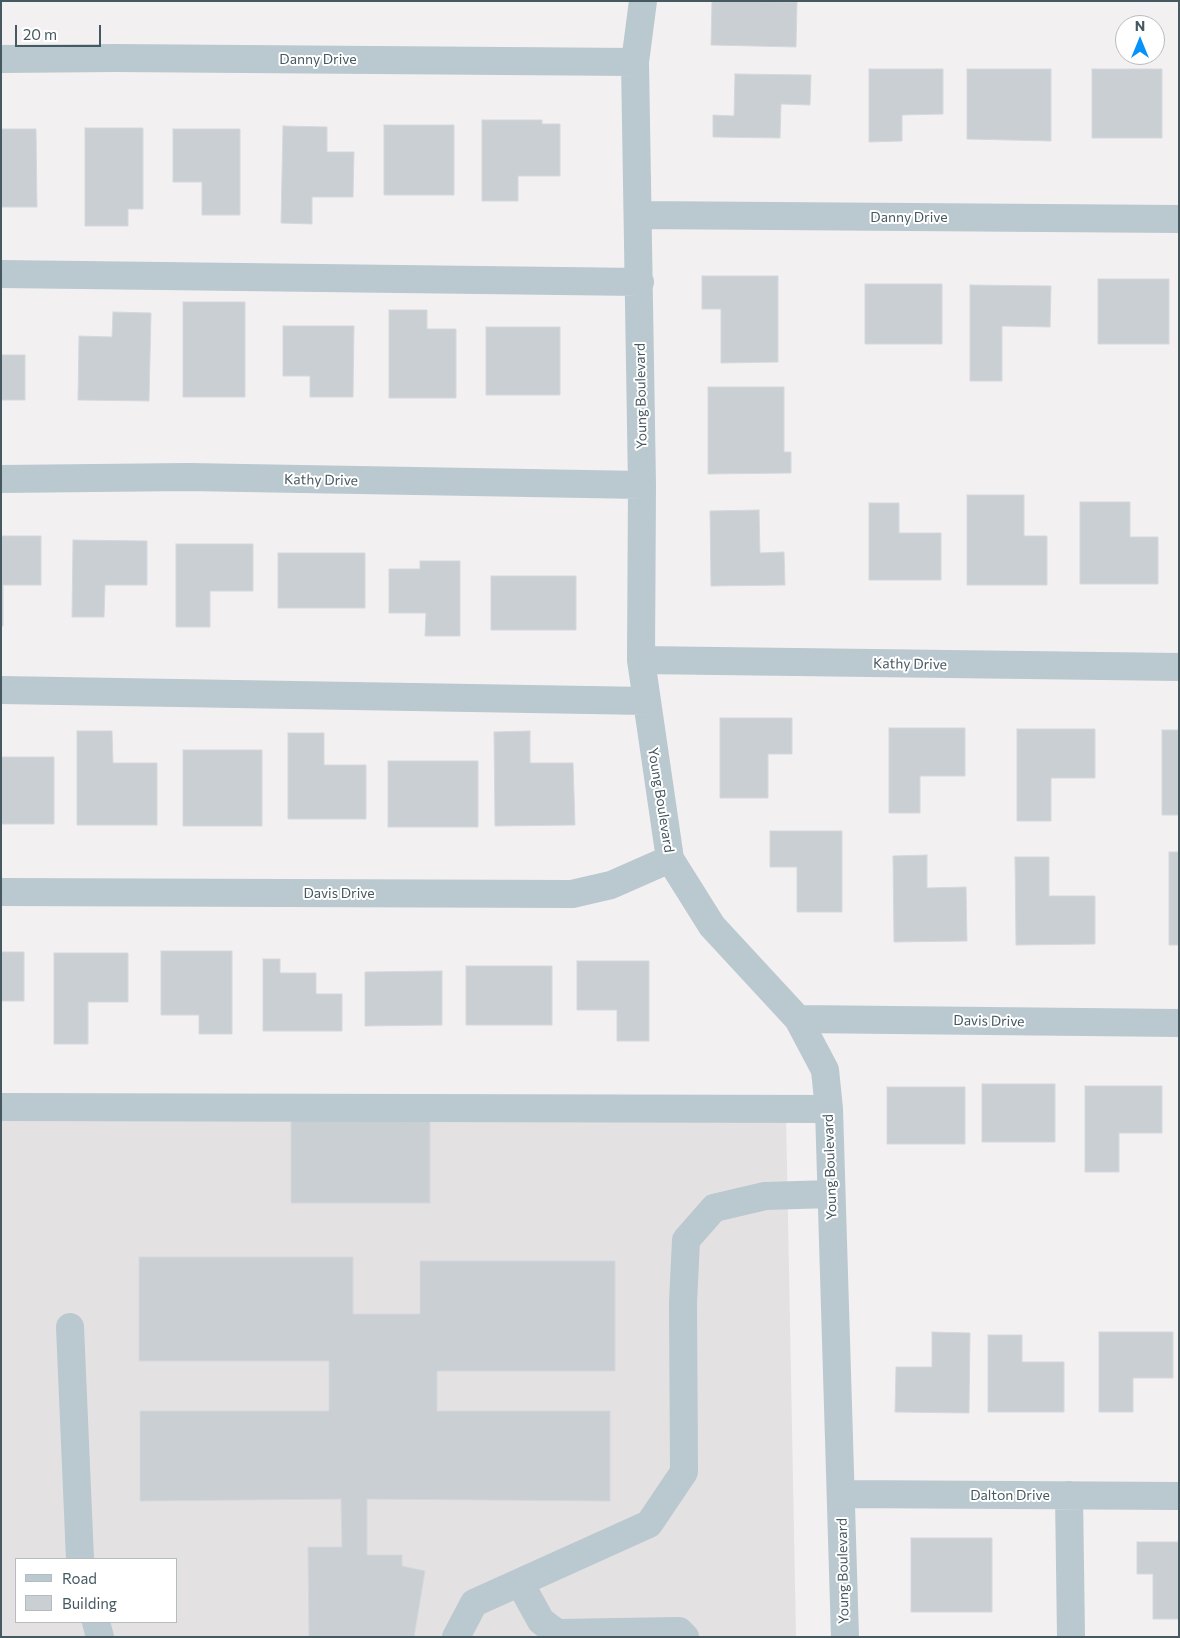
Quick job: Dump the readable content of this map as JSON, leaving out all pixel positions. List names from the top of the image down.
{
  "streets": {
    "street": [
      "Danny Drive",
      "Young Boulevard",
      "Kathy Drive",
      "Davis Drive",
      "Dalton Drive"
    ]
  },
  "crossings": [
    ["Danny Drive", "Young Boulevard"],
    ["Young Boulevard", "Kathy Drive"],
    ["Young Boulevard", "Davis Drive"],
    ["Young Boulevard", "Dalton Drive"]
  ],
  "legend": ["Road", "Building"],
  "scale_bar": "20 m",
  "north": "top"
}
